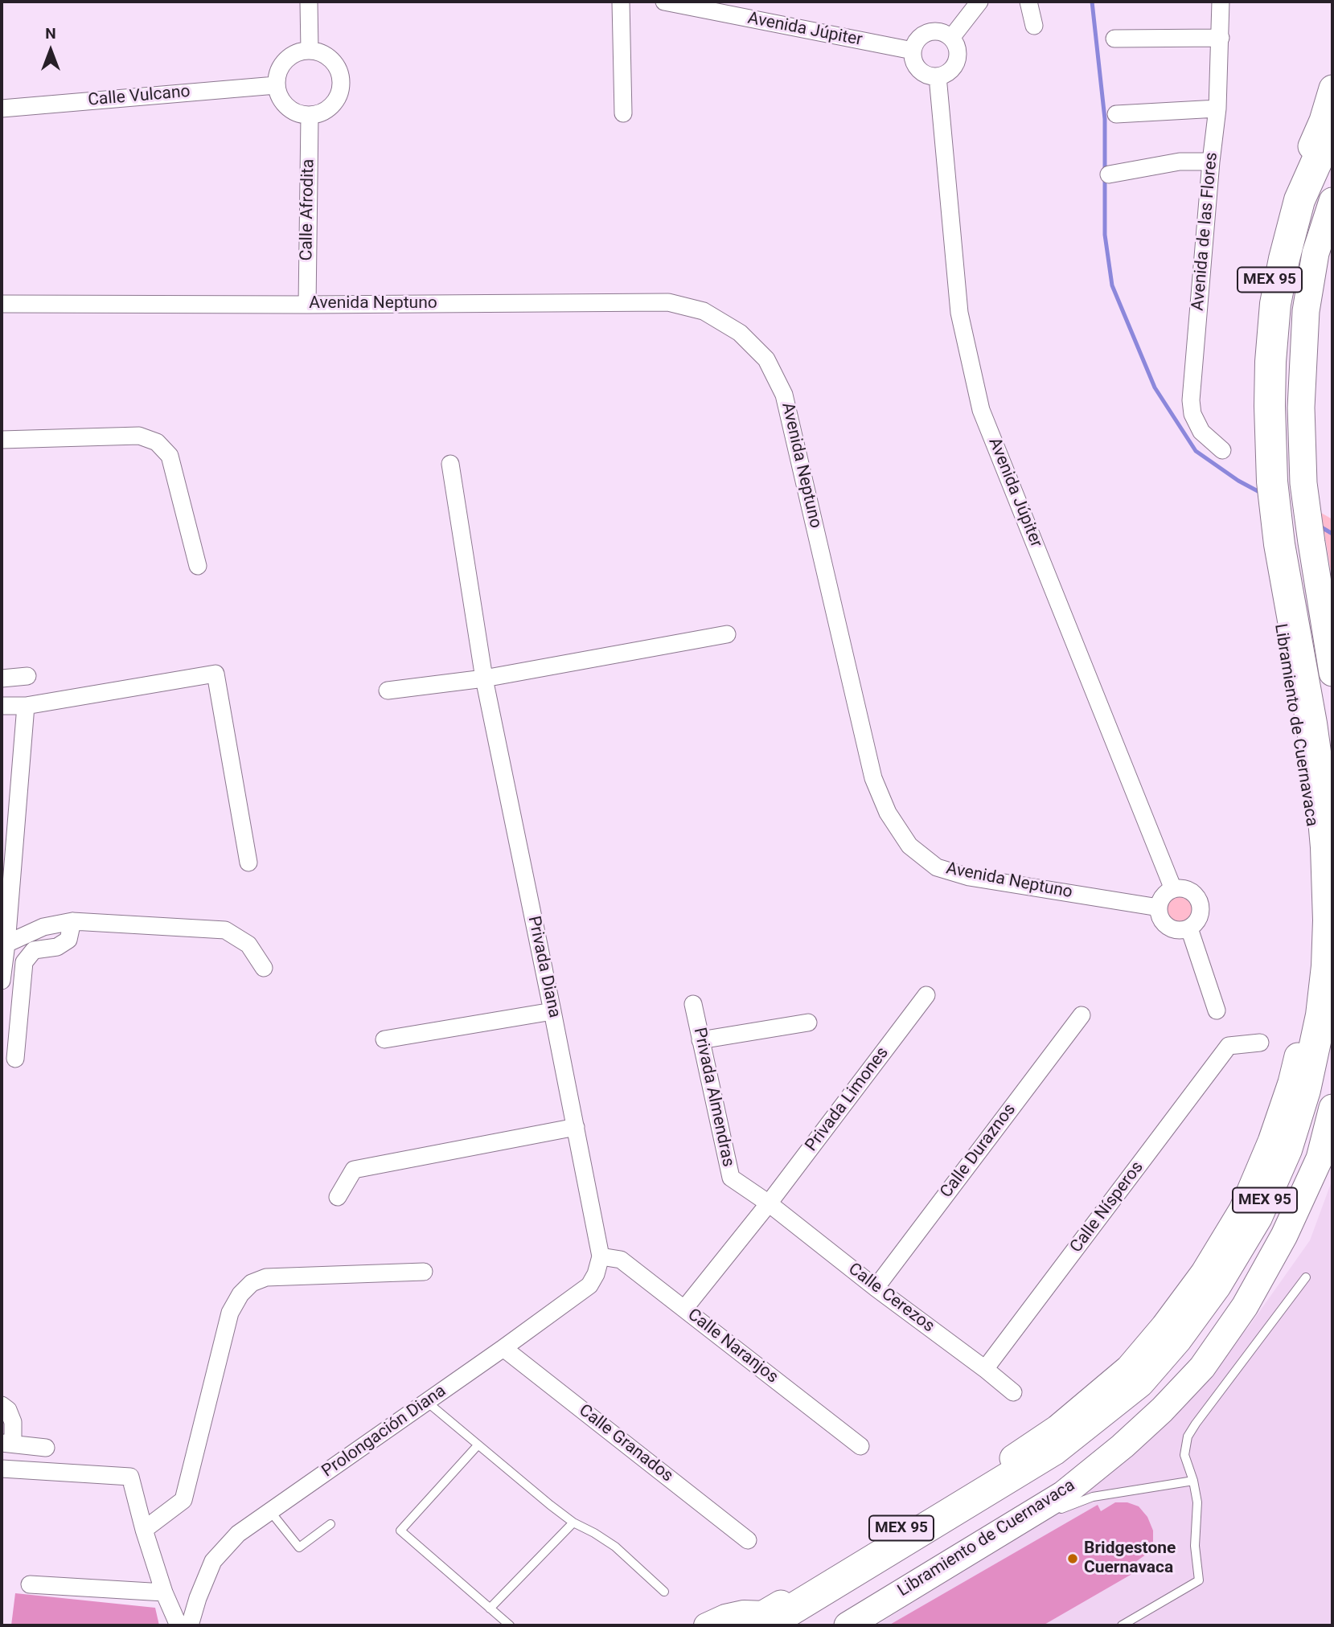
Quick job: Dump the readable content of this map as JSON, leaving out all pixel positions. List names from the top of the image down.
{
  "streets": {
    "highway": ["MEX 95"],
    "main road": ["Libramiento de Cuernavaca"],
    "street": [
      "Avenida Júpiter",
      "Calle Vulcano",
      "Calle Afrodita",
      "Avenida de las Flores",
      "Avenida Neptuno",
      "Privada Diana",
      "Privada Almendras",
      "Privada Limones",
      "Calle Duraznos",
      "Calle Nísperos",
      "Calle Cerezos",
      "Calle Naranjos",
      "Prolongación Diana",
      "Calle Granados"
    ]
  },
  "crossings": [
    ["Avenida Júpiter", "Avenida Neptuno"],
    ["Calle Vulcano", "Calle Afrodita"],
    ["Calle Afrodita", "Avenida Neptuno"],
    ["Privada Diana", "Calle Naranjos"],
    ["Privada Diana", "Prolongación Diana"],
    ["Privada Almendras", "Privada Limones"],
    ["Privada Almendras", "Calle Cerezos"],
    ["Privada Limones", "Calle Cerezos"],
    ["Privada Limones", "Calle Naranjos"],
    ["Calle Duraznos", "Calle Cerezos"],
    ["Calle Nísperos", "Calle Cerezos"],
    ["Calle Naranjos", "Prolongación Diana"],
    ["Prolongación Diana", "Calle Granados"]
  ],
  "places": ["Bridgestone Cuernavaca"],
  "north": "top"
}
